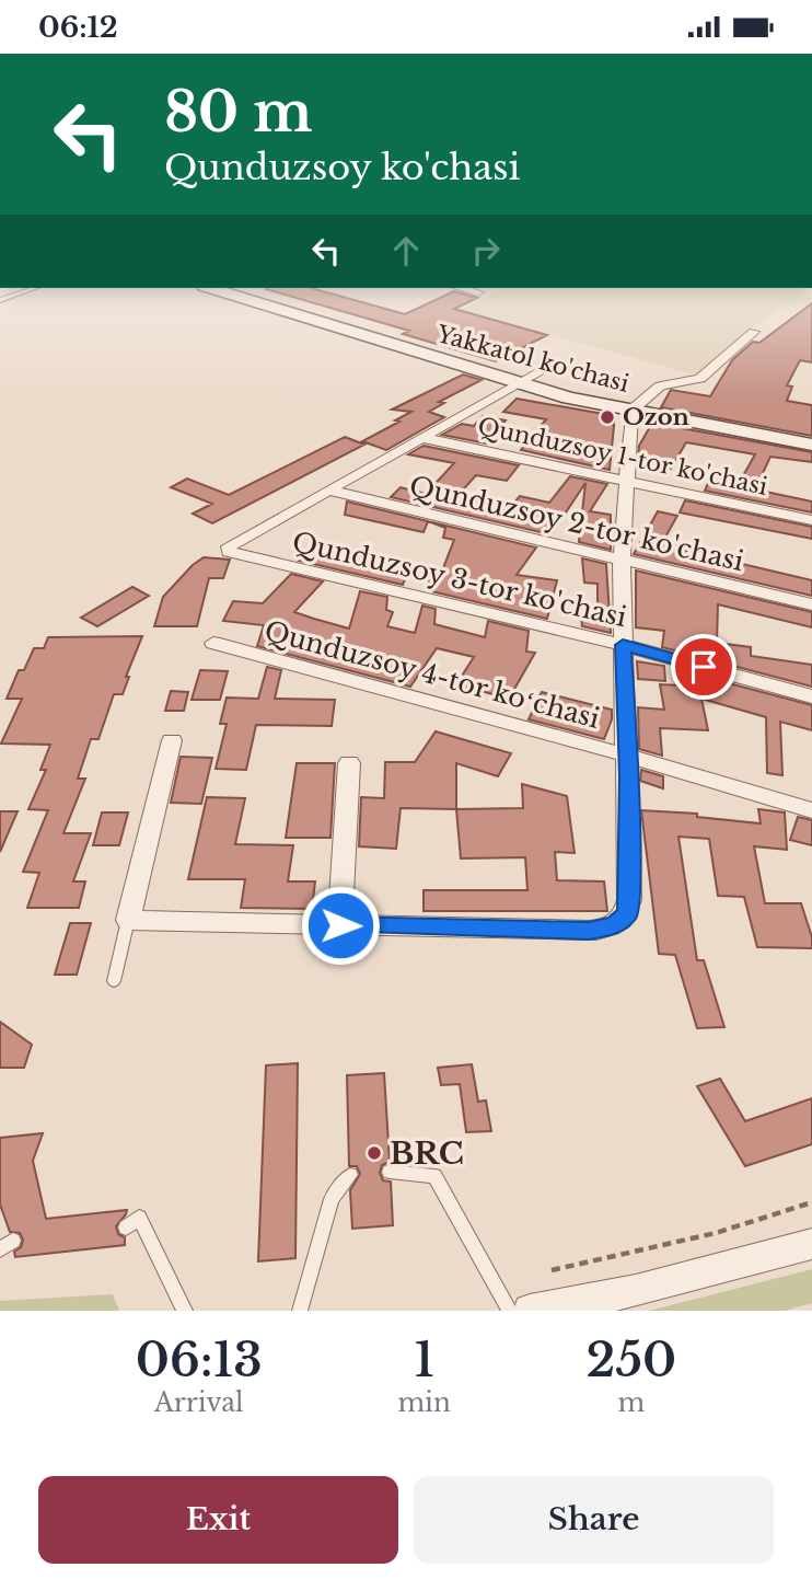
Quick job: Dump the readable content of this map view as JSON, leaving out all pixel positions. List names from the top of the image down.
{
  "streets": {
    "street": [
      "Yakkatol ko'chasi",
      "Qunduzsoy 1-tor ko'chasi",
      "Qunduzsoy 2-tor ko'chasi",
      "Qunduzsoy 3-tor ko'chasi",
      "Qunduzsoy 4-tor koʻchasi"
    ]
  },
  "crossings": [
    ["Qunduzsoy 2-tor ko'chasi", "Qunduzsoy 3-tor ko'chasi"]
  ],
  "places": ["Ozon", "BRC"],
  "page": {
    "status": "06:12",
    "turn": ["80 m", "Qunduzsoy ko'chasi"],
    "eta": [
      "06:13",
      "Arrival",
      "1",
      "min",
      "250",
      "m"
    ],
    "buttons": ["Exit", "Share"]
  }
}
